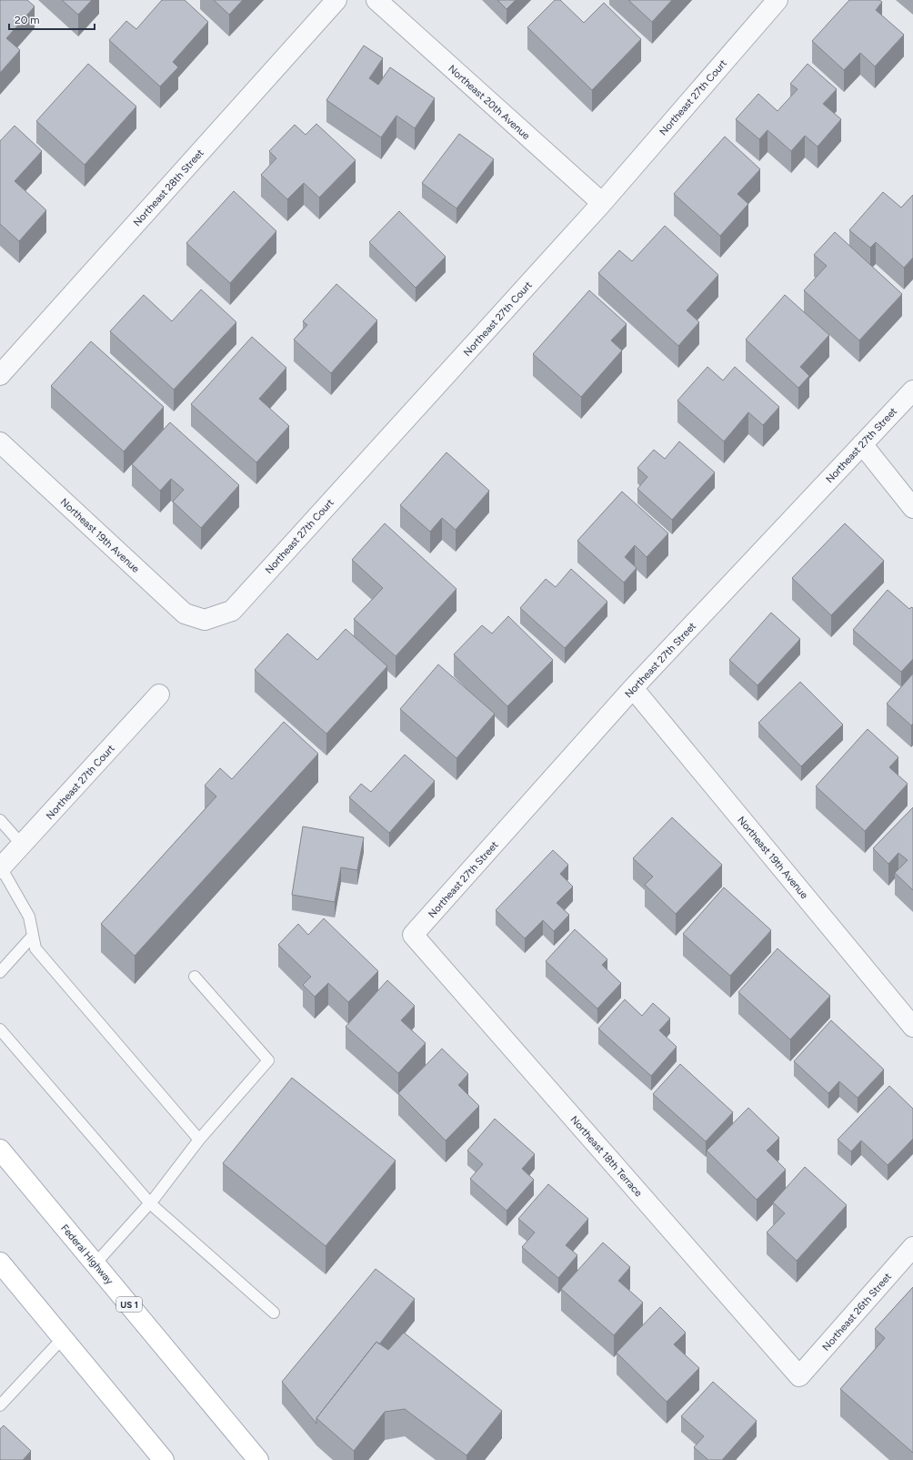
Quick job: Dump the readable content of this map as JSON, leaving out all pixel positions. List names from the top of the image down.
{
  "streets": {
    "main road": ["Federal Highway", "US 1"],
    "street": [
      "Northeast 27th Court",
      "Northeast 20th Avenue",
      "Northeast 28th Street",
      "Northeast 27th Street",
      "Northeast 19th Avenue",
      "Northeast 18th Terrace",
      "Northeast 26th Street"
    ]
  },
  "crossings": [
    ["Northeast 27th Court", "Northeast 20th Avenue"],
    ["Northeast 27th Court", "Northeast 19th Avenue"],
    ["Northeast 27th Street", "Northeast 19th Avenue"],
    ["Northeast 27th Street", "Northeast 18th Terrace"],
    ["Northeast 18th Terrace", "Northeast 26th Street"]
  ],
  "scale_bar": "20 m"
}
